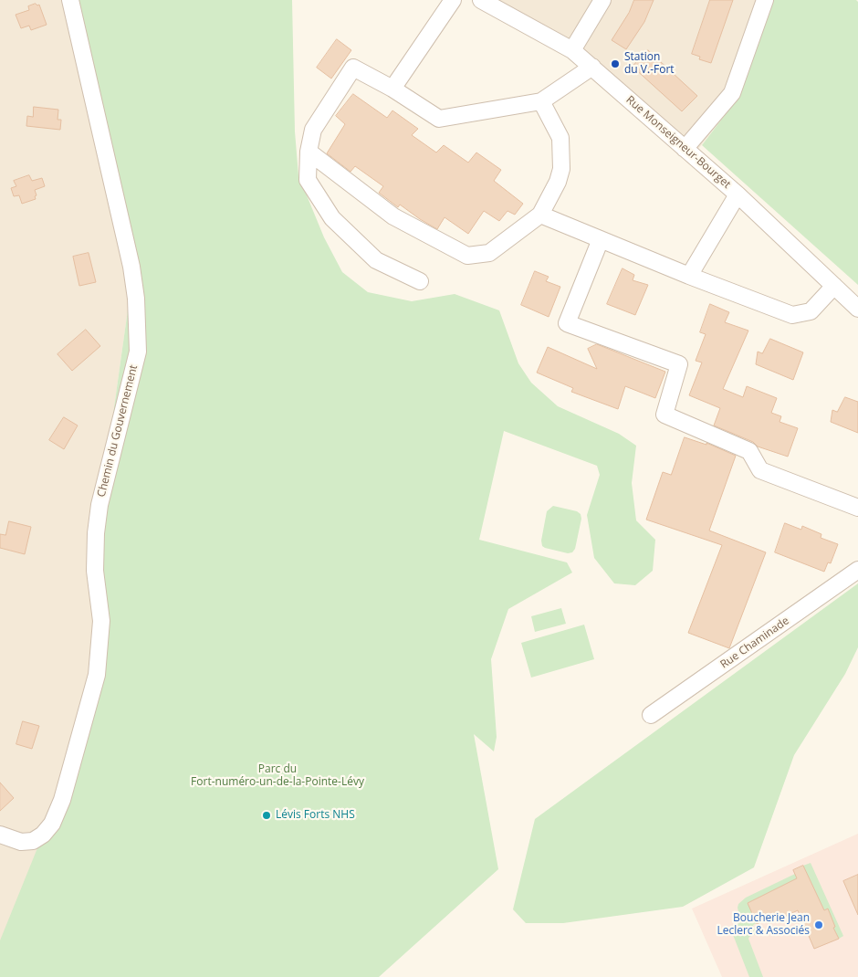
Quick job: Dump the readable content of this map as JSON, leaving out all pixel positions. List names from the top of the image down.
{
  "streets": {
    "street": ["Rue Monseigneur-Bourget", "Chemin du Gouvernement", "Rue Chaminade"]
  },
  "parks": ["Parc du Fort-numéro-un-de-la-Pointe-Lévy"],
  "places": ["Station du V.-Fort", "Lévis Forts NHS", "Boucherie Jean Leclerc & Associés"]
}
